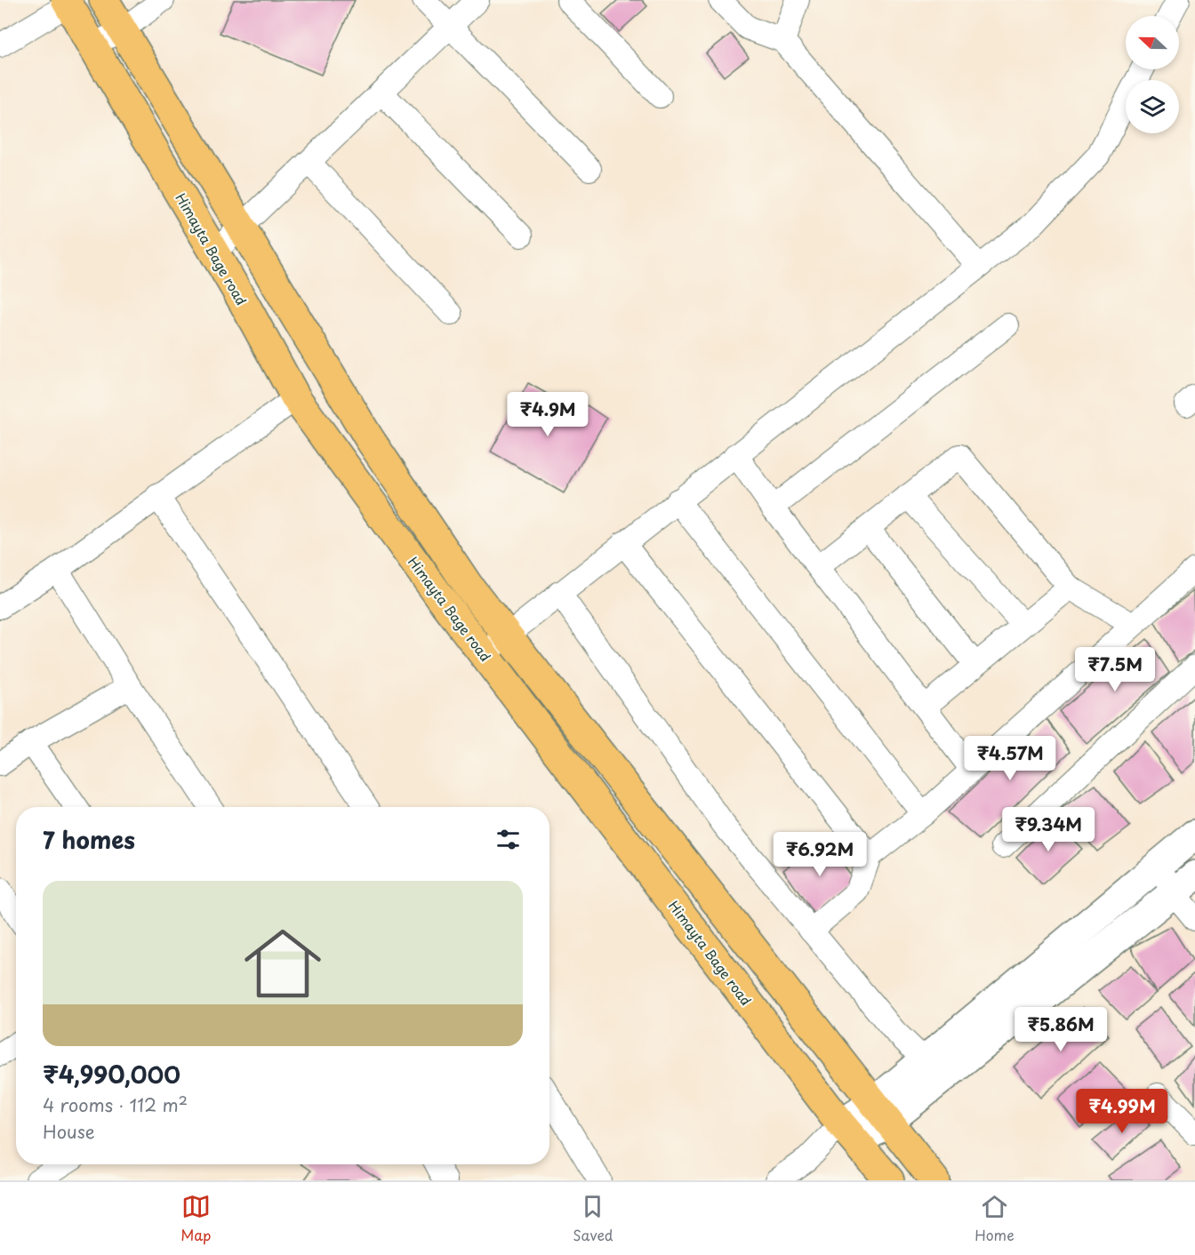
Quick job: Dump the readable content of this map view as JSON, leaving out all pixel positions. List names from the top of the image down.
{
  "streets": {
    "main road": ["Himayta Bage road"]
  },
  "north": "left",
  "page": {
    "price": [
      "₹4.9M",
      "₹7.5M",
      "₹4.57M",
      "₹9.34M",
      "₹6.92M",
      "₹5.86M",
      "₹4.99M"
    ],
    "heading": "7 homes",
    "list": [
      {
        "name": "₹4,990,000",
        "note": "4 rooms · 112 m² · House"
      }
    ],
    "tabs": ["Map", "Saved", "Home"]
  }
}
